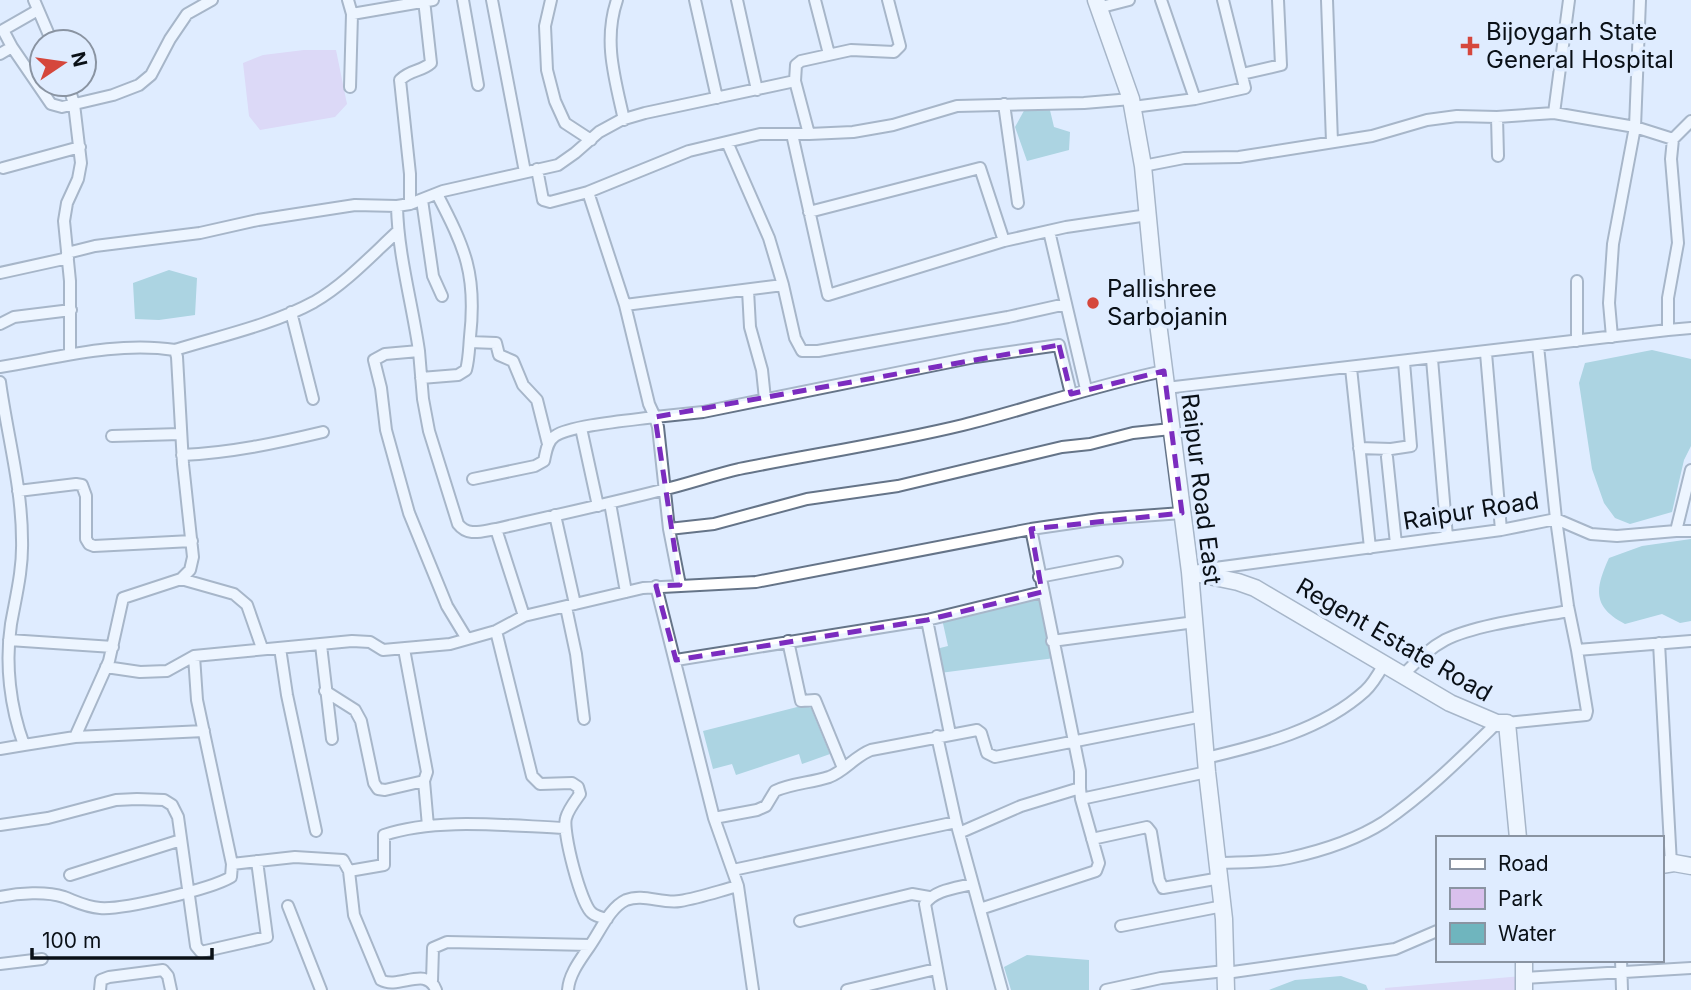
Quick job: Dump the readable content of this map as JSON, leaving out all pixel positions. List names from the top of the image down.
{
  "streets": {
    "street": ["Raipur Road East", "Raipur Road", "Regent Estate Road"]
  },
  "crossings": [
    ["Raipur Road East", "Raipur Road"],
    ["Raipur Road East", "Regent Estate Road"],
    ["Raipur Road", "Regent Estate Road"]
  ],
  "places": {
    "health": ["Bijoygarh State General Hospital"],
    "other": ["Pallishree Sarbojanin"]
  },
  "legend": ["Road", "Park", "Water"],
  "scale_bar": "100 m",
  "north": "right"
}
